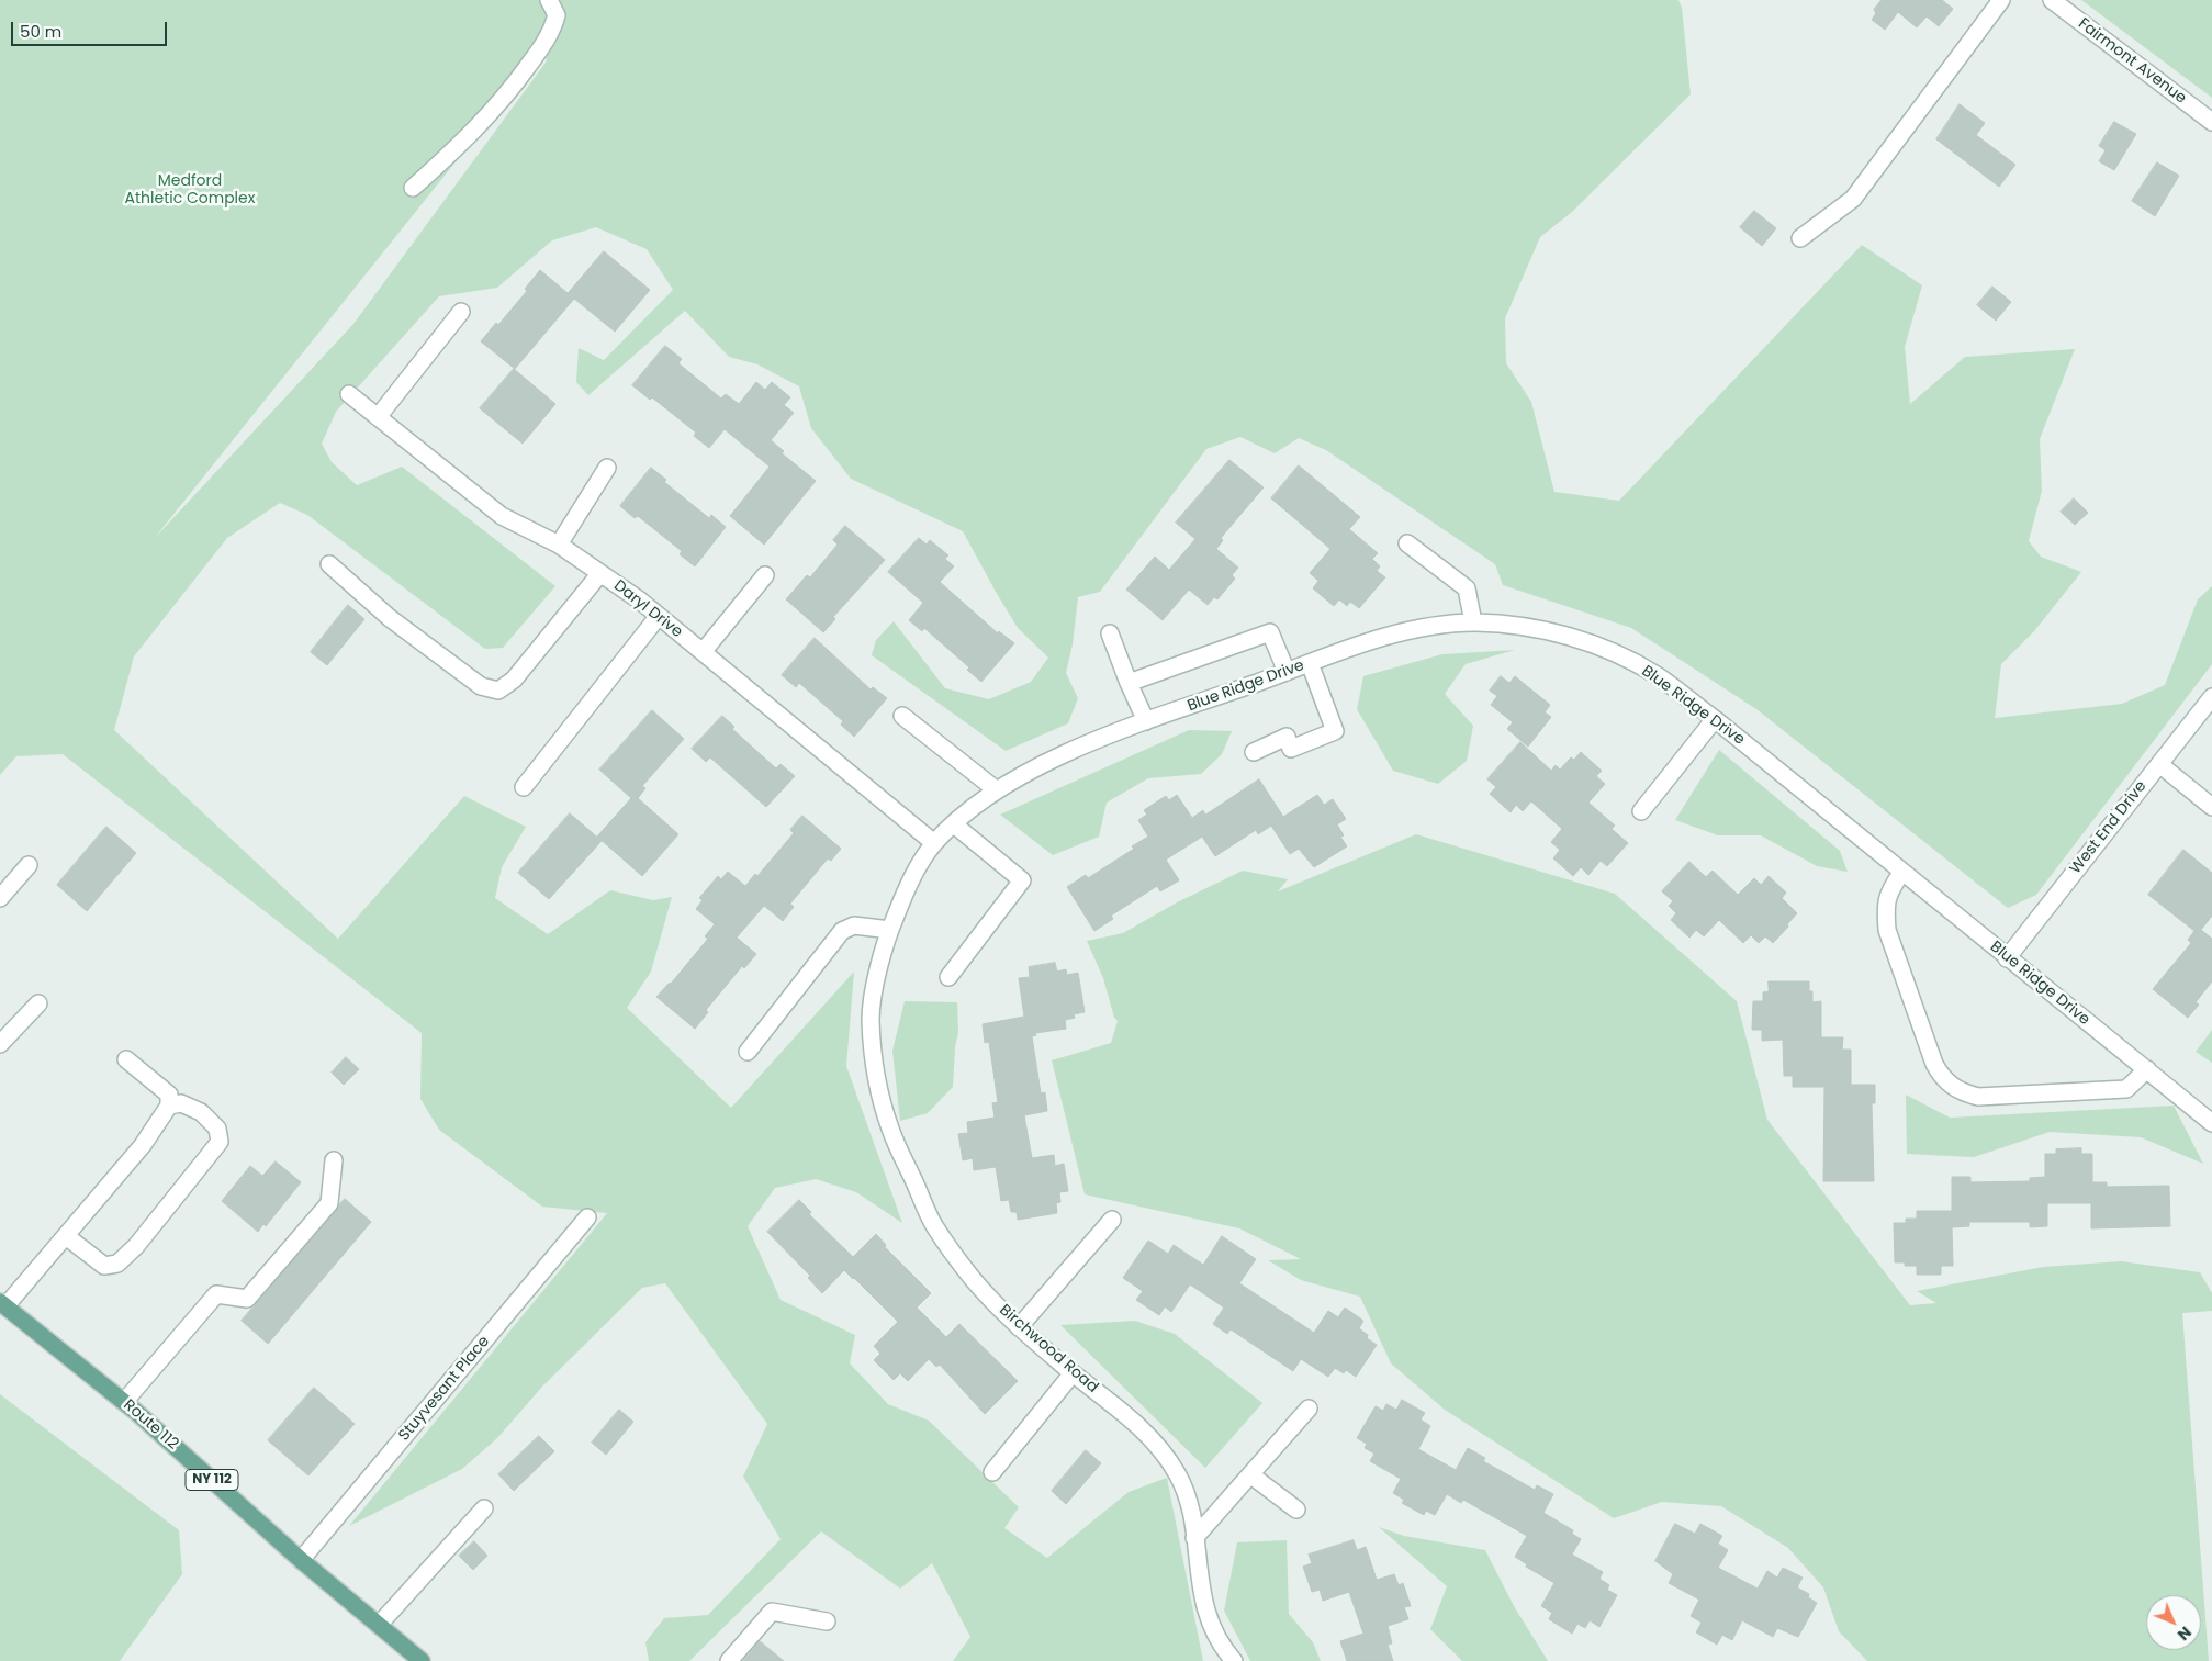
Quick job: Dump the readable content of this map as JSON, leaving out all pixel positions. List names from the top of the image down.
{
  "streets": {
    "main road": ["Route 112", "NY 112"],
    "street": [
      "Fairmont Avenue",
      "Daryl Drive",
      "Blue Ridge Drive",
      "West End Drive",
      "Birchwood Road",
      "Stuyvesant Place"
    ]
  },
  "crossings": [
    ["Daryl Drive", "Blue Ridge Drive"],
    ["Daryl Drive", "Birchwood Road"],
    ["Blue Ridge Drive", "West End Drive"],
    ["Blue Ridge Drive", "Birchwood Road"],
    ["Stuyvesant Place", "Route 112"]
  ],
  "parks": ["Medford Athletic Complex"],
  "scale_bar": "50 m",
  "north": "bottom right"
}
